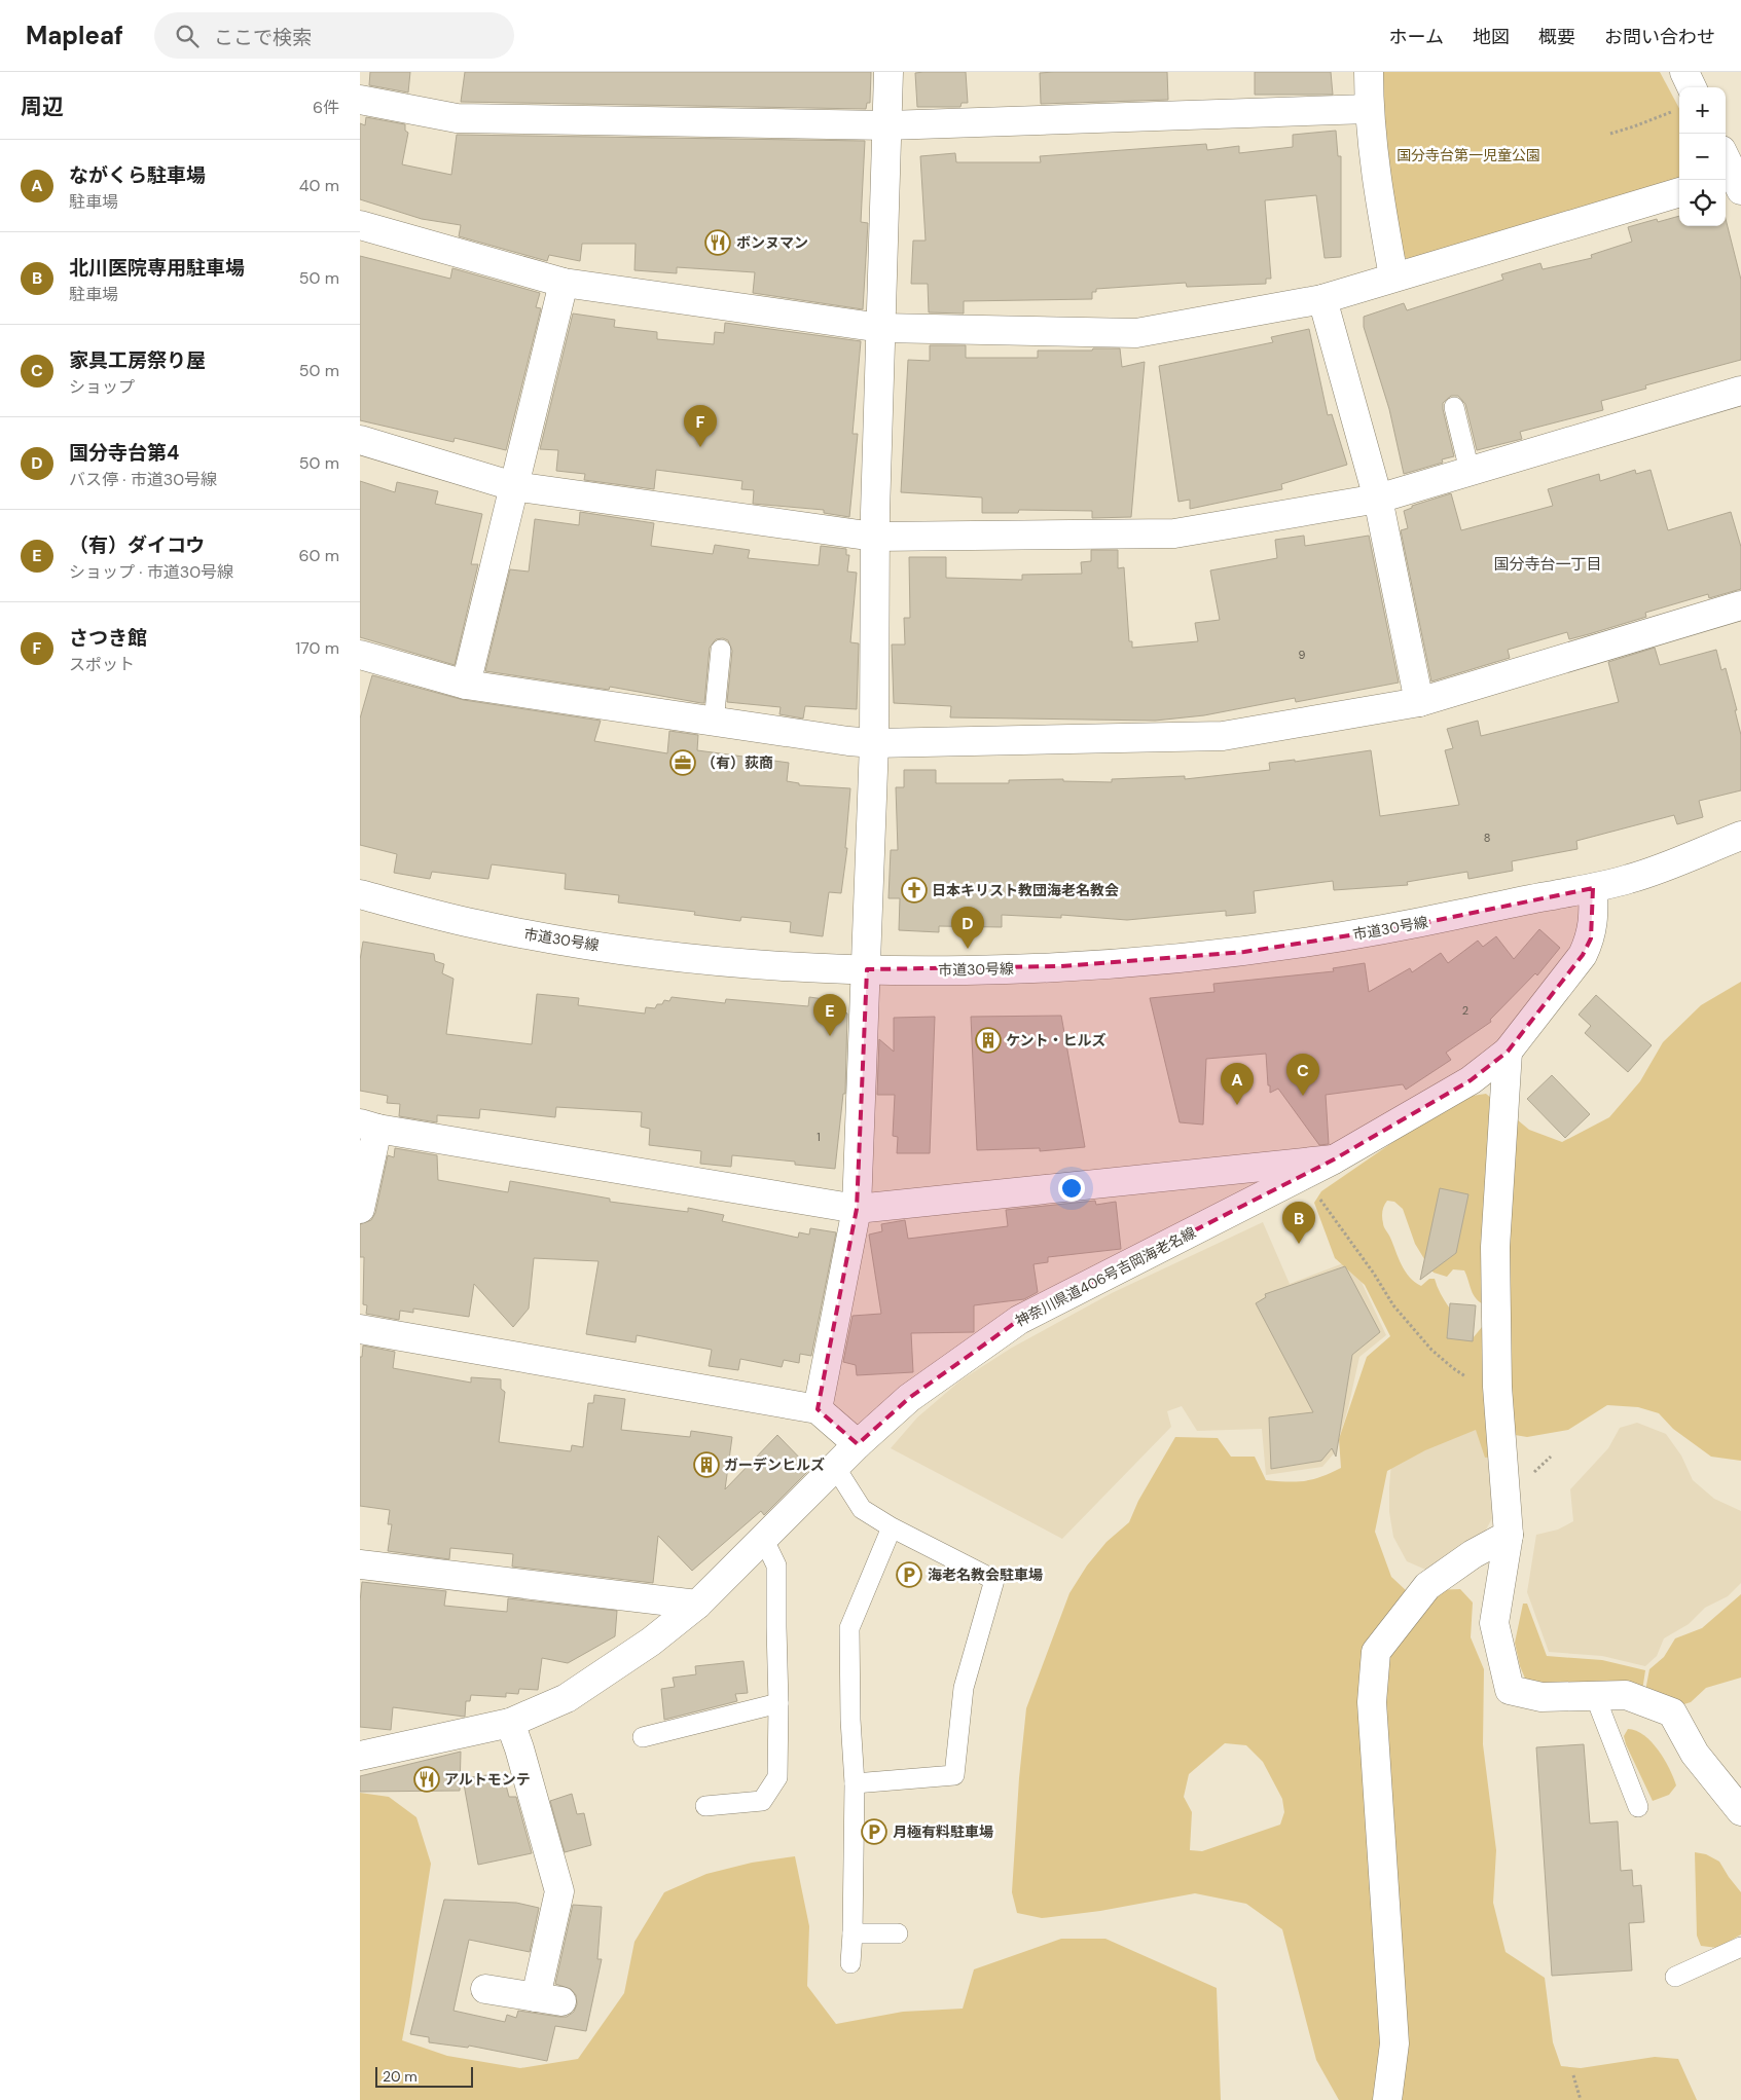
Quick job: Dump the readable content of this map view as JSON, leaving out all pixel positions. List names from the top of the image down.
{
  "streets": {
    "street": ["市道30号線", "神奈川県道406号吉岡海老名線"]
  },
  "crossings": [
    ["市道30号線", "神奈川県道406号吉岡海老名線"]
  ],
  "districts": ["国分寺台一丁目"],
  "parks": ["国分寺台第一児童公園"],
  "places": {
    "restaurant": ["ボンヌマン", "アルトモンテ"],
    "office": ["（有）荻商"],
    "church": ["日本キリスト教団海老名教会"],
    "building": ["ケント・ヒルズ", "ガーデンヒルズ"],
    "parking": ["海老名教会駐車場", "月極有料駐車場"]
  },
  "house_numbers": [
    "9",
    "8",
    "2",
    "1"
  ],
  "scale_bar": "20 m",
  "page": {
    "header": "Mapleaf",
    "search": "ここで検索",
    "nav": [
      "ホーム",
      "地図",
      "概要",
      "お問い合わせ"
    ],
    "heading": ["周辺", "6件"],
    "map_buttons": ["+", "−"],
    "list": [
      {
        "mark": "A",
        "name": "ながくら駐車場",
        "note": "駐車場",
        "value": "40 m"
      },
      {
        "mark": "B",
        "name": "北川医院専用駐車場",
        "note": "駐車場",
        "value": "50 m"
      },
      {
        "mark": "C",
        "name": "家具工房祭り屋",
        "note": "ショップ",
        "value": "50 m"
      },
      {
        "mark": "D",
        "name": "国分寺台第4",
        "note": "バス停 · 市道30号線",
        "value": "50 m"
      },
      {
        "mark": "E",
        "name": "（有）ダイコウ",
        "note": "ショップ · 市道30号線",
        "value": "60 m"
      },
      {
        "mark": "F",
        "name": "さつき館",
        "note": "スポット",
        "value": "170 m"
      }
    ],
    "pins": [
      "F",
      "D",
      "E",
      "C",
      "A",
      "B"
    ],
    "scale": "20 m"
  }
}
